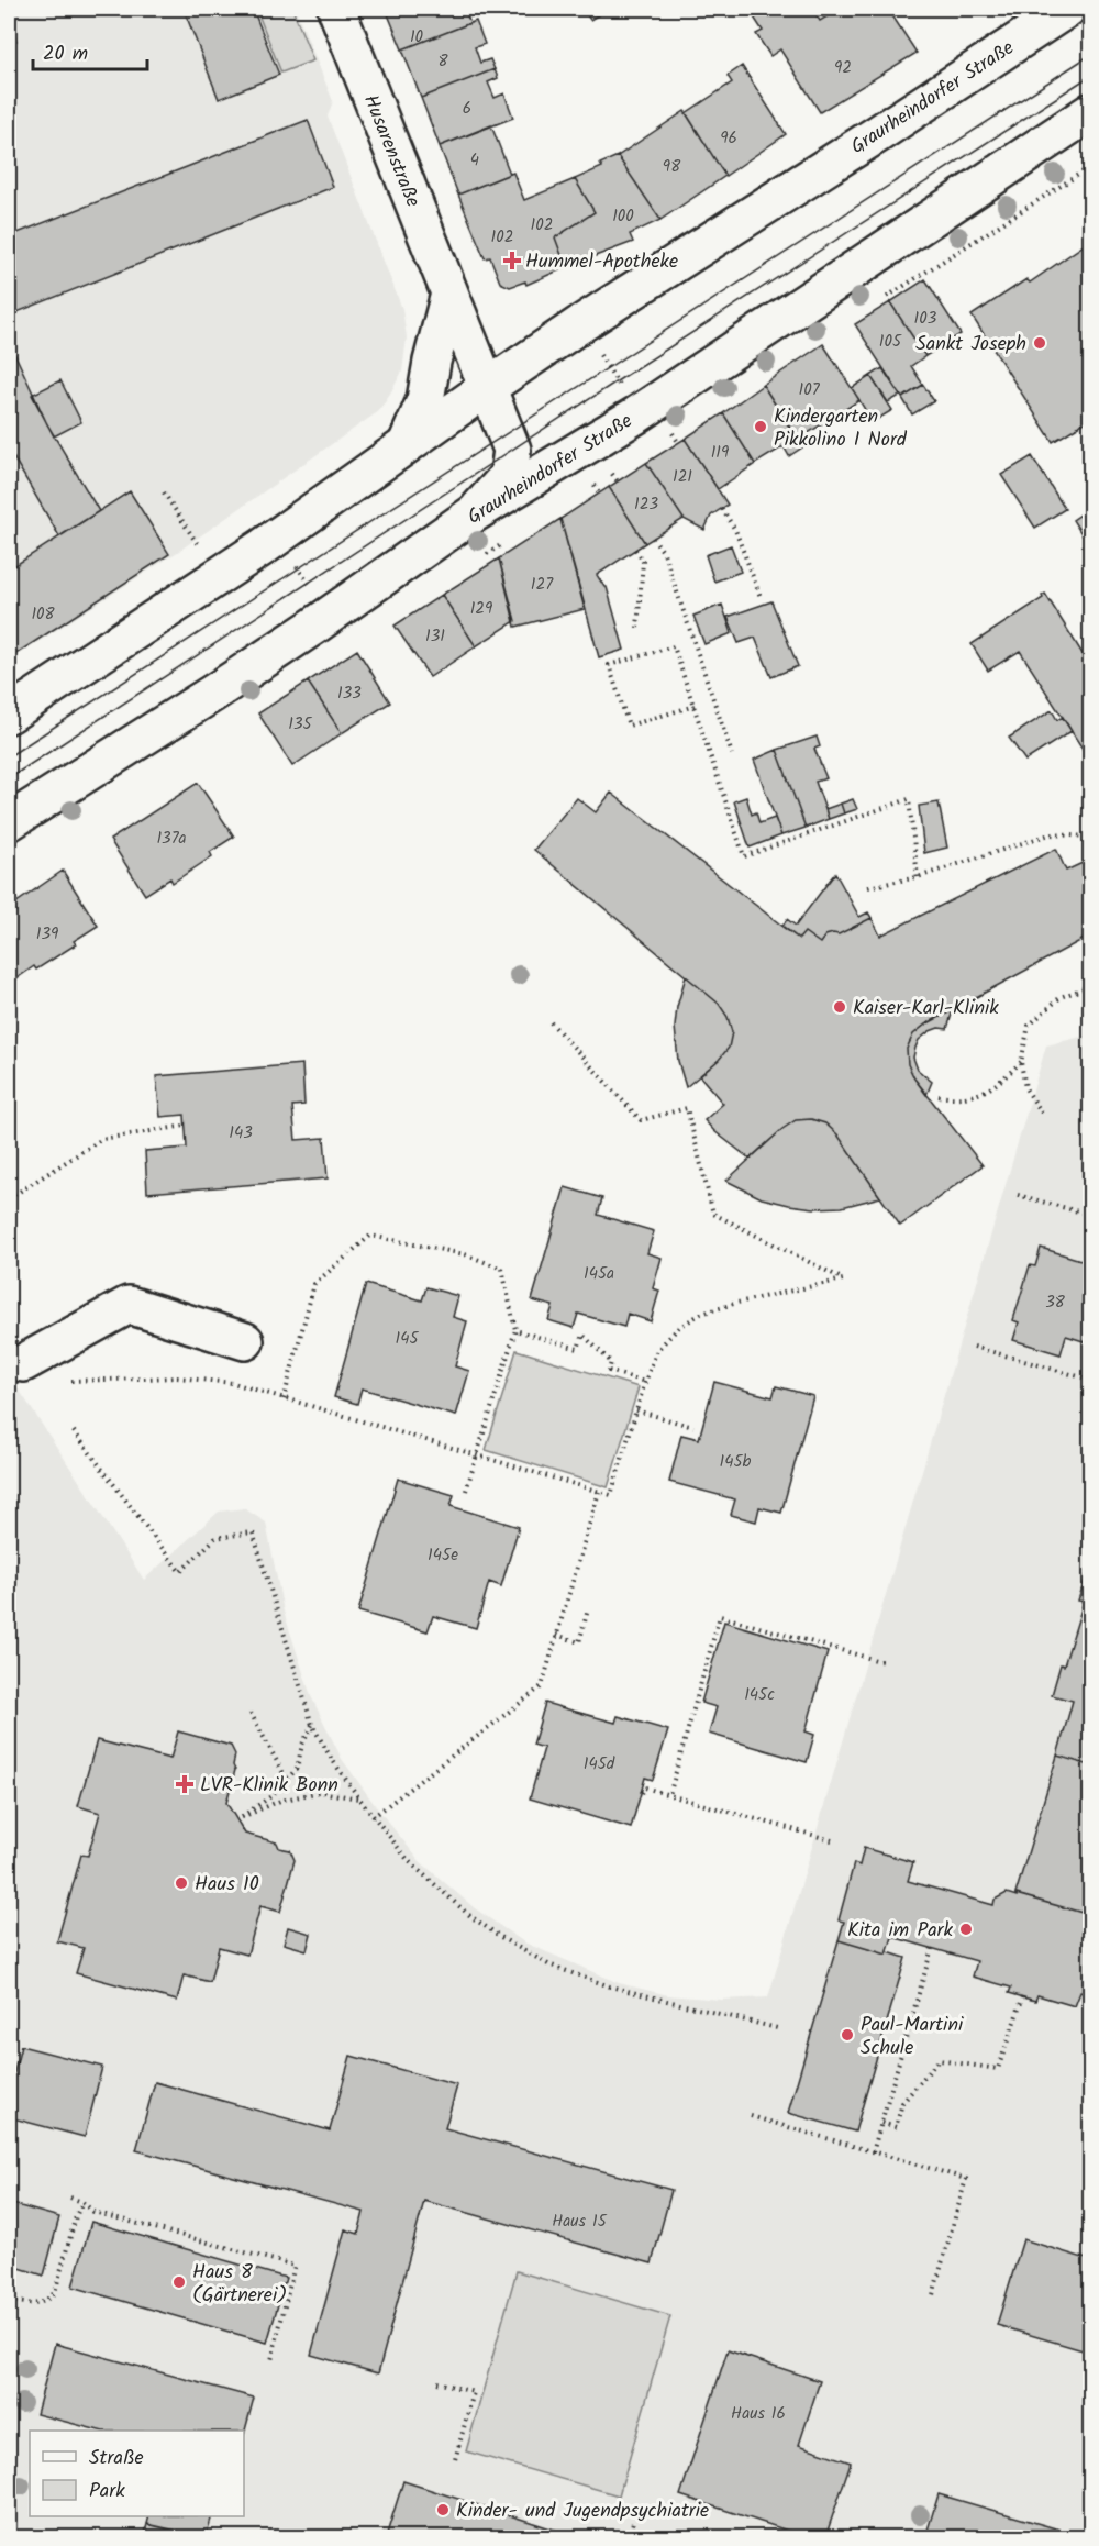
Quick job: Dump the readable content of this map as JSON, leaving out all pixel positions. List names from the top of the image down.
{
  "streets": {
    "main road": ["Graurheindorfer Straße", "Husarenstraße"]
  },
  "crossings": [
    ["Graurheindorfer Straße", "Husarenstraße"]
  ],
  "places": {
    "health": ["Hummel-Apotheke", "LVR-Klinik Bonn"],
    "other": [
      "Sankt Joseph",
      "Kindergarten Pikkolino I Nord",
      "Kaiser-Karl-Klinik",
      "Haus 10",
      "Kita im Park",
      "Paul-Martini Schule",
      "Haus 8 (Gärtnerei)",
      "Kinder- und Jugendpsychiatrie"
    ]
  },
  "house_numbers": [
    "10",
    "8",
    "92",
    "6",
    "96",
    "4",
    "98",
    "100",
    "102",
    "102",
    "103",
    "105",
    "107",
    "119",
    "121",
    "123",
    "127",
    "129",
    "108",
    "131",
    "133",
    "135",
    "137a",
    "139",
    "143",
    "145a",
    "38",
    "145",
    "145b",
    "145e",
    "145c",
    "145d",
    "Haus 15",
    "Haus 16"
  ],
  "legend": ["Straße", "Park"],
  "scale_bar": "20 m"
}
